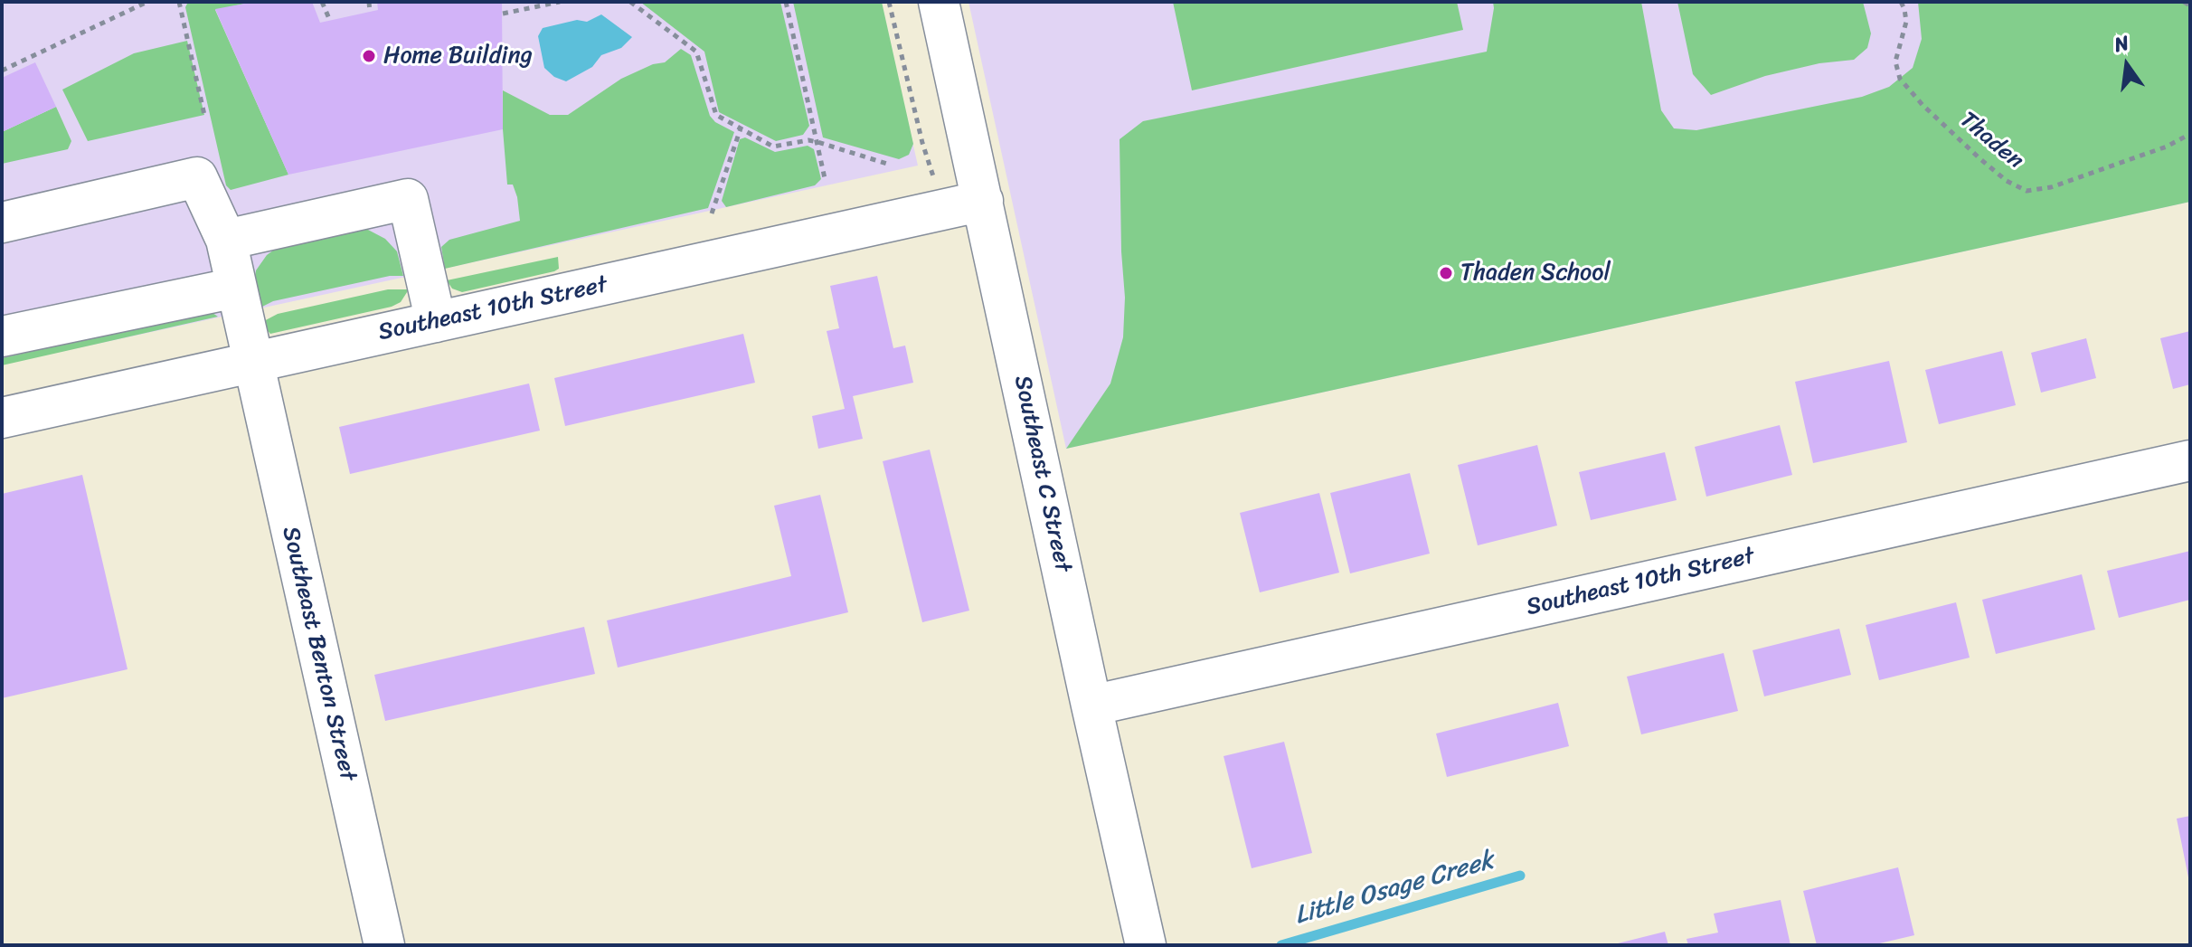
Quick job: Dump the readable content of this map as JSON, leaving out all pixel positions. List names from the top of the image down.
{
  "streets": {
    "street": ["Southeast 10th Street", "Southeast C Street", "Southeast Benton Street"],
    "path": ["Thaden"]
  },
  "crossings": [
    ["Southeast 10th Street", "Southeast C Street"],
    ["Southeast 10th Street", "Southeast Benton Street"]
  ],
  "water": ["Little Osage Creek"],
  "places": ["Home Building", "Thaden School"],
  "north": "top"
}
